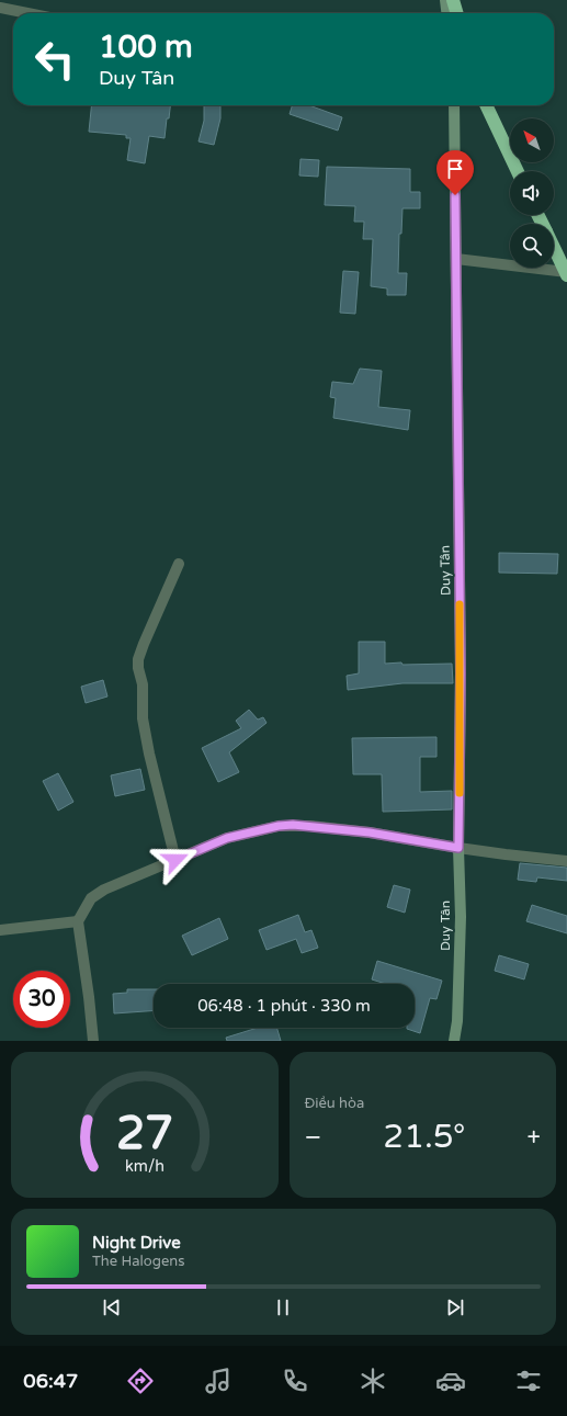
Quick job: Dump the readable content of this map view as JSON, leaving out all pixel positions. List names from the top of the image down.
{
  "streets": {
    "street": ["Duy Tân"]
  },
  "north": "top left",
  "page": {
    "turn": ["100 m", "Duy Tân"],
    "limit": "30",
    "trip": "06:48 · 1 phút · 330 m",
    "tile": "Điều hòa",
    "heat": ["−", "21.5°", "+"],
    "song": ["Night Drive", "The Halogens"],
    "tabs": "06:47",
    "gauge": ["27", "km/h"]
  }
}
